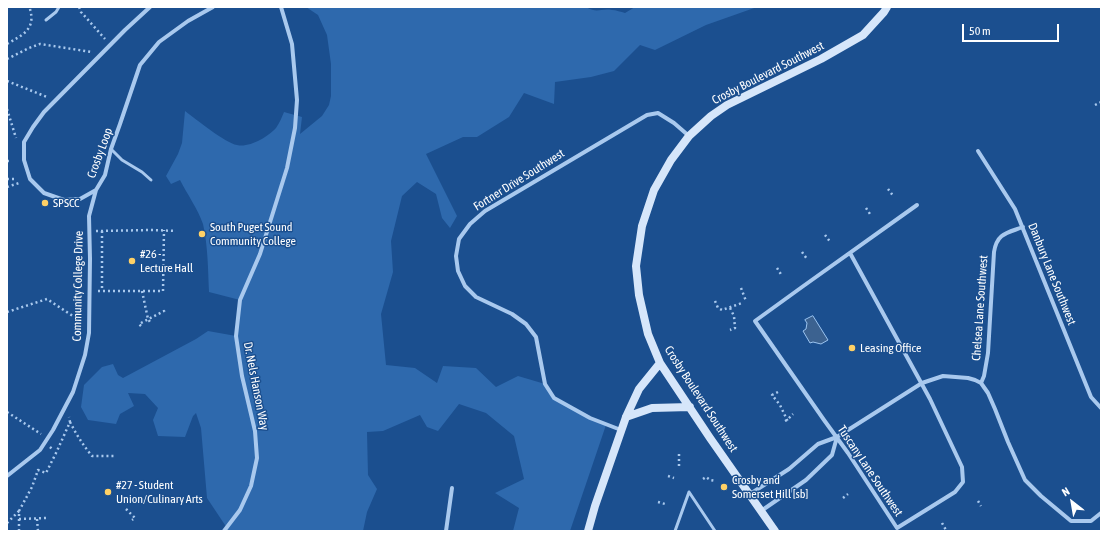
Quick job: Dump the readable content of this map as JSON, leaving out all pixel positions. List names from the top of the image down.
{
  "streets": {
    "street": [
      "Crosby Boulevard Southwest",
      "Crosby Loop",
      "Fortner Drive Southwest",
      "Danbury Lane Southwest",
      "Community College Drive",
      "Chelsea Lane Southwest",
      "Dr. Nels Hanson Way",
      "Tuscany Lane Southwest"
    ]
  },
  "crossings": [
    ["Crosby Boulevard Southwest", "Fortner Drive Southwest"],
    ["Crosby Loop", "Community College Drive"],
    ["Danbury Lane Southwest", "Chelsea Lane Southwest"]
  ],
  "places": [
    "SPSCC",
    "South Puget Sound Community College",
    "#26 - Lecture Hall",
    "Leasing Office",
    "Crosby and Somerset Hill [sb]",
    "#27 - Student Union/Culinary Arts"
  ],
  "scale_bar": "50 m",
  "north": "top left"
}
